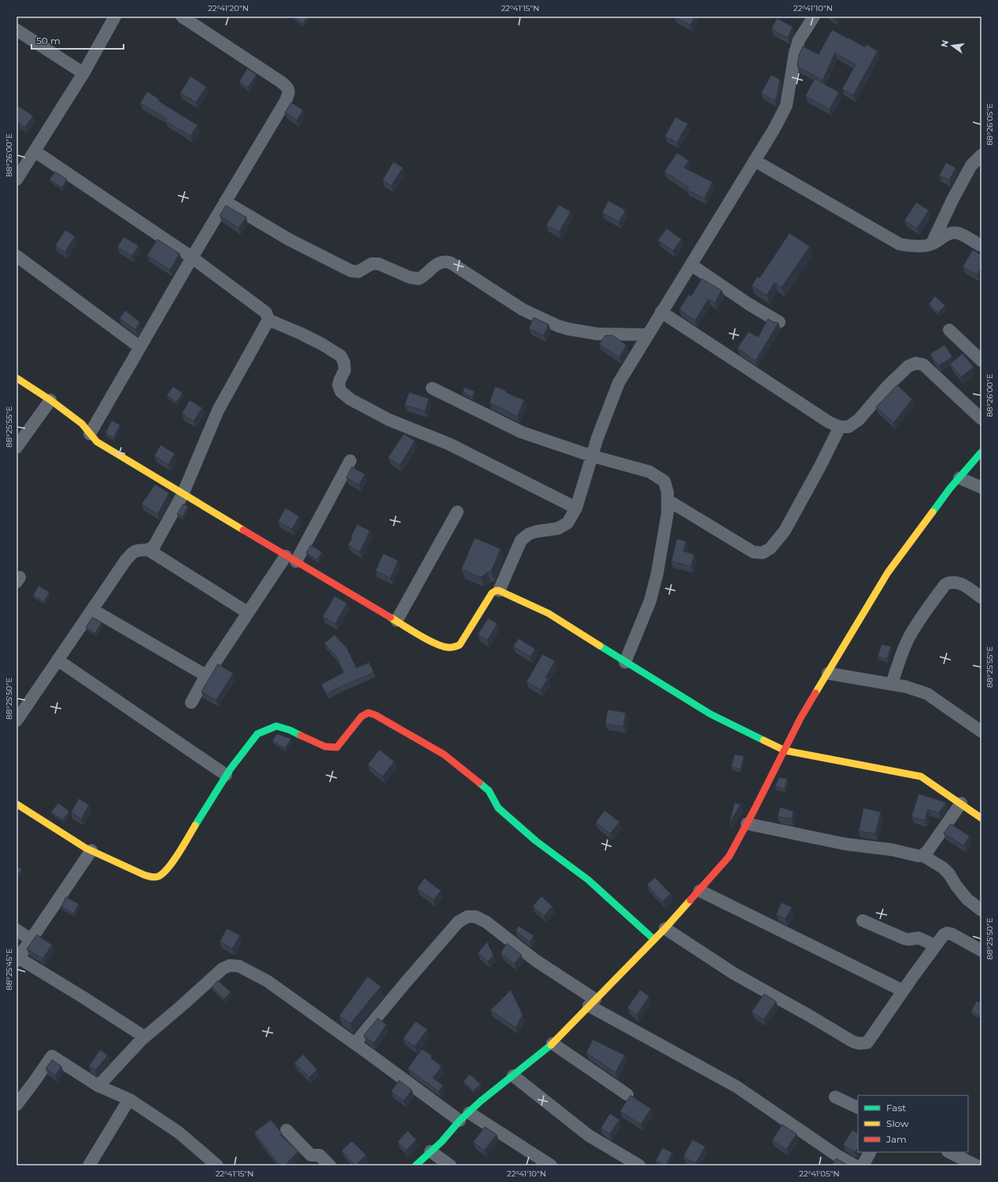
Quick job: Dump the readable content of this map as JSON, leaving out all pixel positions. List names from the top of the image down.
{
  "legend": ["Fast", "Slow", "Jam"],
  "scale_bar": "50 m",
  "north": "left",
  "coordinates": [
    "22°41'20\"N",
    "22°41'15\"N",
    "22°41'10\"N",
    "88°26'05\"E",
    "88°26'00\"E",
    "88°25'55\"E",
    "88°25'50\"E",
    "88°25'45\"E",
    "22°41'05\"N"
  ]
}
